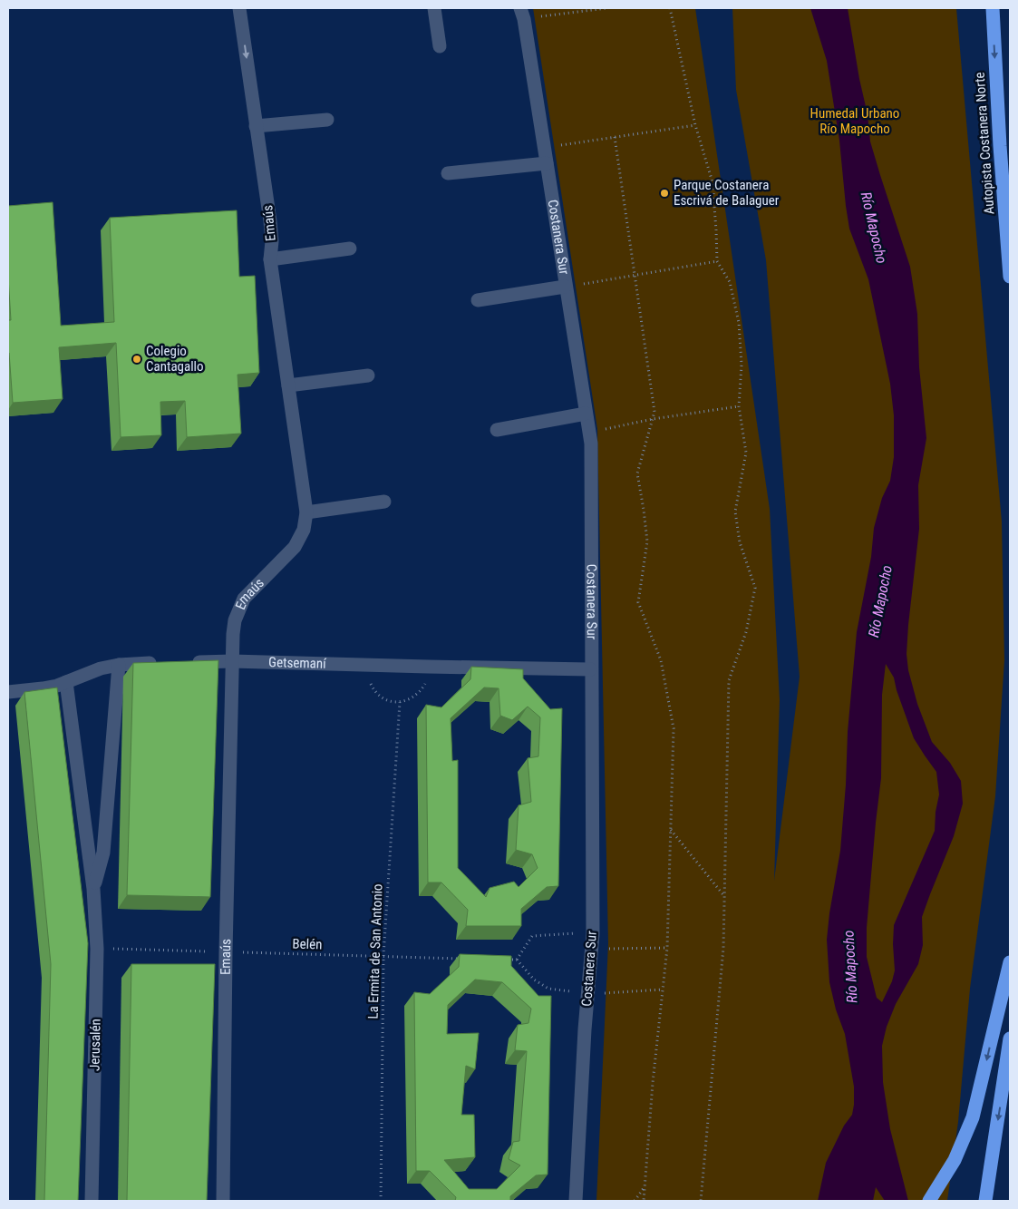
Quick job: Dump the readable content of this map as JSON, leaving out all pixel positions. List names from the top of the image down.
{
  "streets": {
    "highway": ["Autopista Costanera Norte"],
    "street": [
      "Emaús",
      "Costanera Sur",
      "Getsemaní",
      "Jerusalén"
    ],
    "path": ["Belén", "La Ermita de San Antonio"]
  },
  "crossings": [
    ["Emaús", "Getsemaní"],
    ["Emaús", "Belén"],
    ["Costanera Sur", "Getsemaní"],
    ["Belén", "La Ermita de San Antonio"],
    ["Belén", "Jerusalén"]
  ],
  "one_way": ["Autopista Costanera Norte"],
  "water": ["Río Mapocho"],
  "parks": ["Humedal Urbano Río Mapocho"],
  "places": ["Parque Costanera Escrivá de Balaguer", "Colegio Cantagallo"]
}
